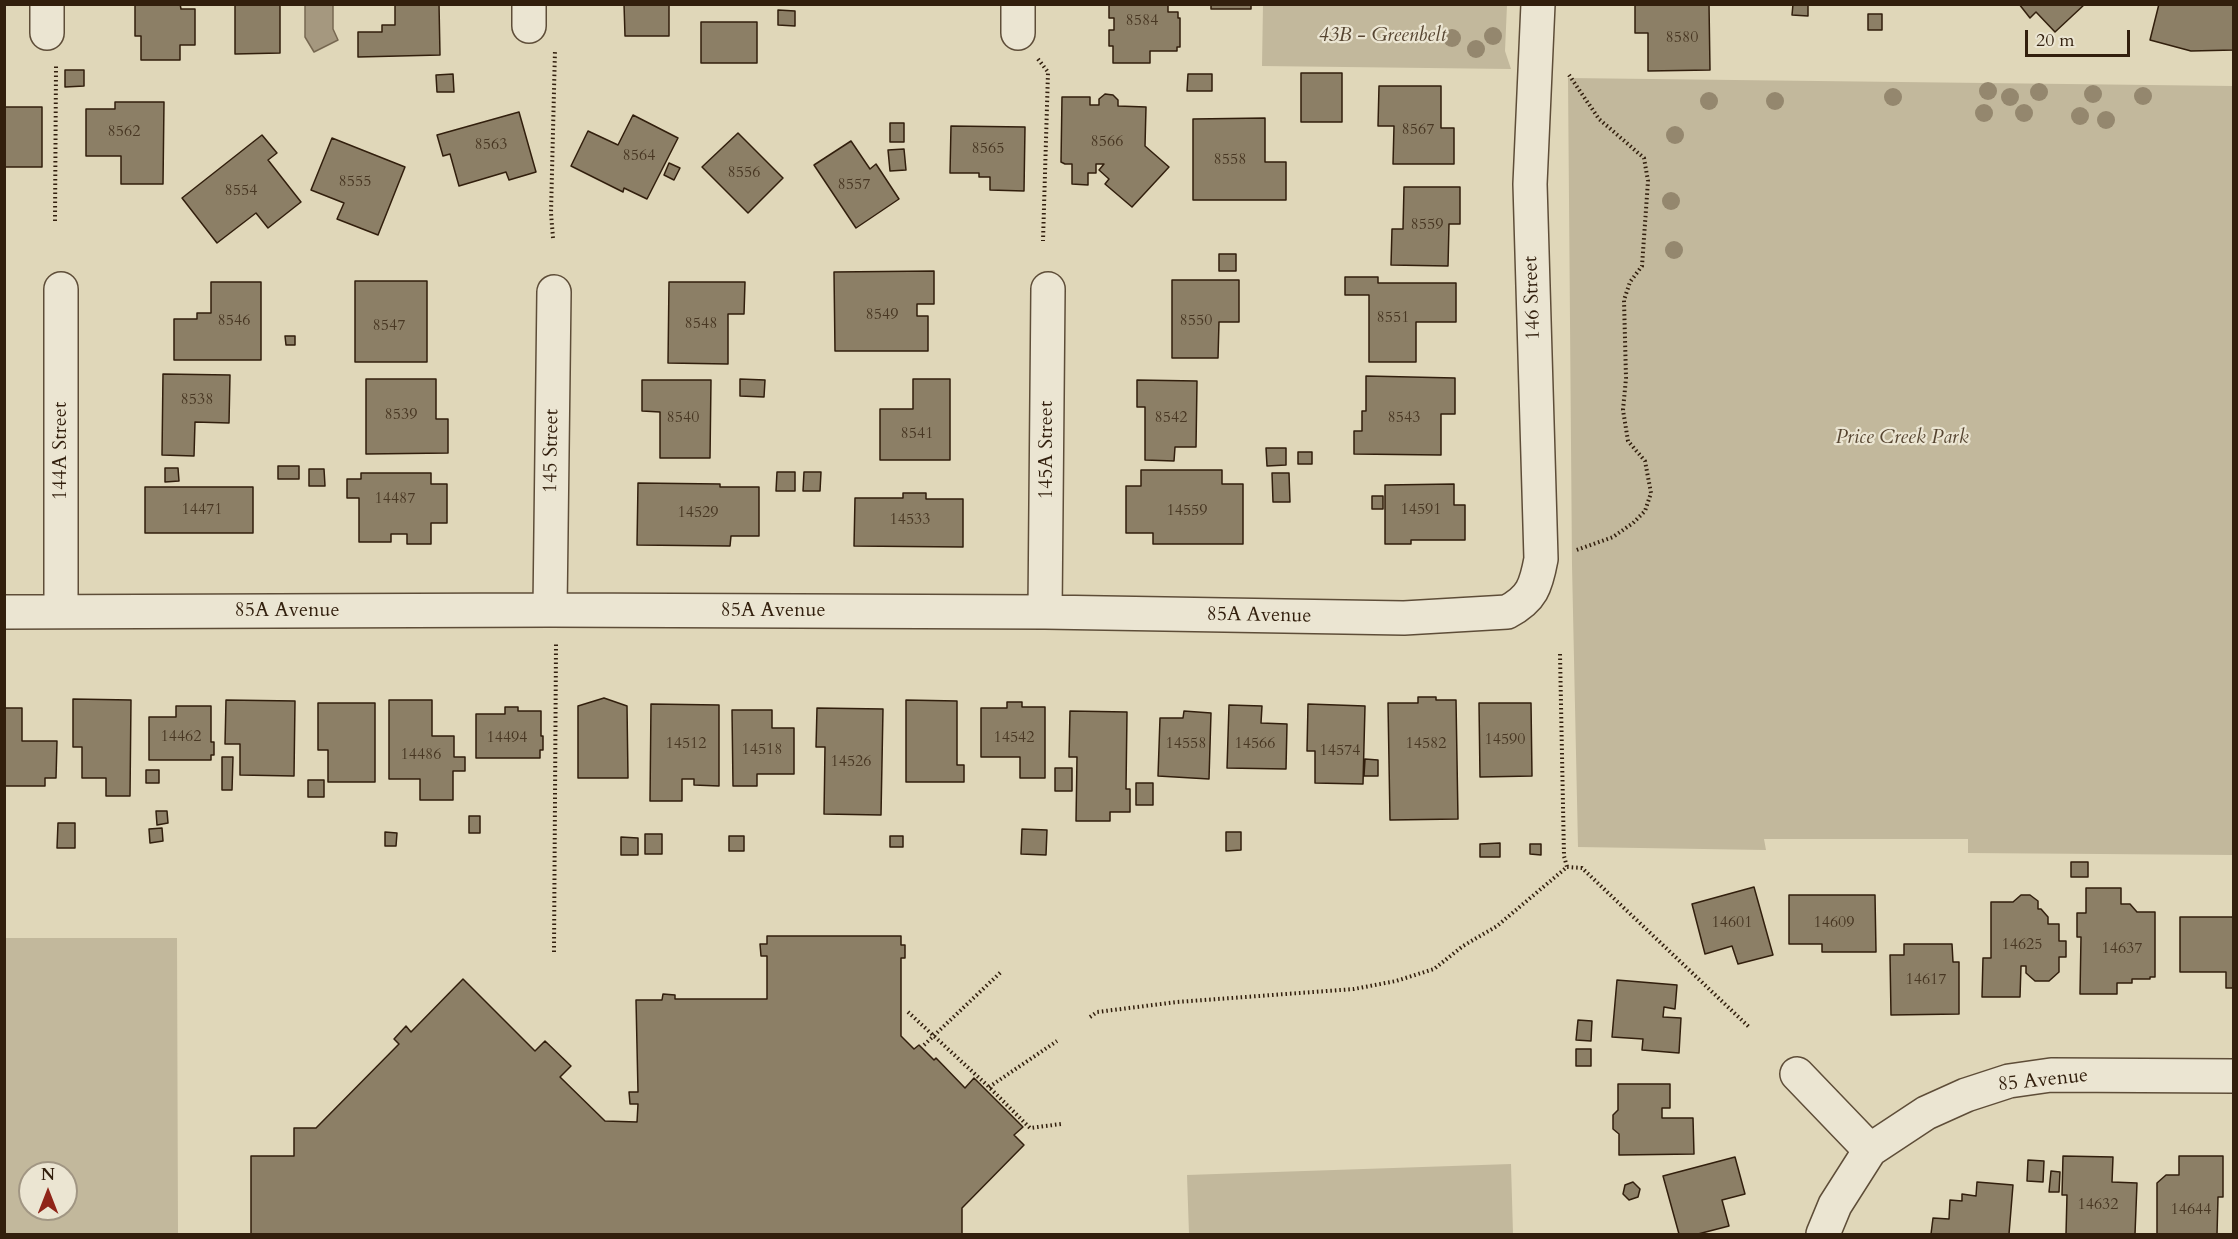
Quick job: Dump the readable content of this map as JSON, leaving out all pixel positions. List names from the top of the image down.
{
  "streets": {
    "street": [
      "146 Street",
      "145A Street",
      "144A Street",
      "145 Street",
      "85A Avenue",
      "85 Avenue"
    ]
  },
  "crossings": [
    ["146 Street", "85A Avenue"],
    ["145A Street", "85A Avenue"],
    ["144A Street", "85A Avenue"],
    ["145 Street", "85A Avenue"]
  ],
  "parks": ["43B - Greenbelt", "Price Creek Park"],
  "house_numbers": [
    "8584",
    "8580",
    "8567",
    "8562",
    "8566",
    "8563",
    "8565",
    "8564",
    "8558",
    "8556",
    "8555",
    "8557",
    "8554",
    "8559",
    "8549",
    "8551",
    "8546",
    "8550",
    "8548",
    "8547",
    "8538",
    "8539",
    "8540",
    "8542",
    "8543",
    "8541",
    "14487",
    "14471",
    "14591",
    "14559",
    "14529",
    "14533",
    "14462",
    "14494",
    "14542",
    "14590",
    "14512",
    "14558",
    "14566",
    "14582",
    "14518",
    "14574",
    "14486",
    "14526",
    "14601",
    "14609",
    "14625",
    "14637",
    "14617",
    "14632",
    "14644"
  ],
  "scale_bar": "20 m",
  "north": "top"
}
